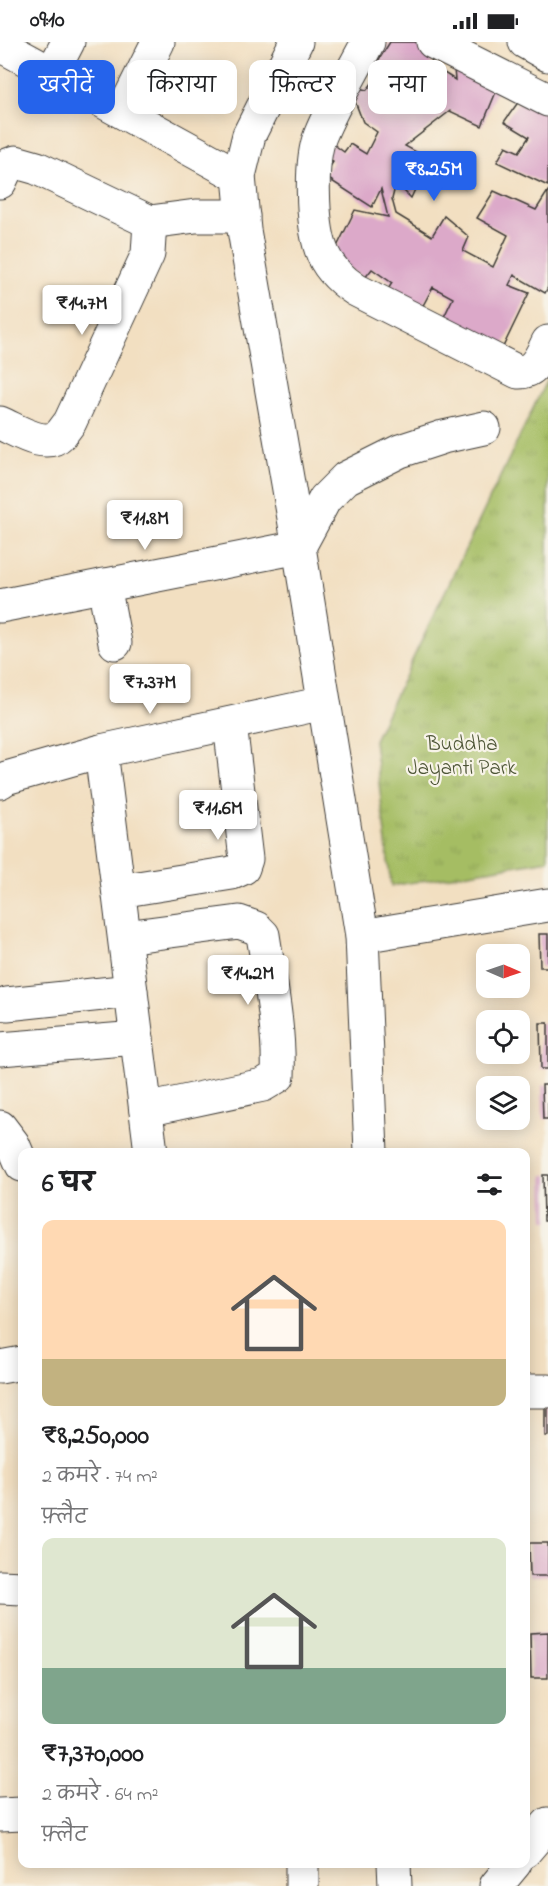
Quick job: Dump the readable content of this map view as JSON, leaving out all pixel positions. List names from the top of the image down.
{
  "parks": ["Buddha Jayanti Park"],
  "north": "right",
  "page": {
    "status": "09:10",
    "chip": [
      "खरीदें",
      "किराया",
      "फ़िल्टर",
      "नया"
    ],
    "price": [
      "₹8.25M",
      "₹14.7M",
      "₹11.8M",
      "₹7.37M",
      "₹11.6M",
      "₹14.2M"
    ],
    "heading": "6 घर",
    "list": [
      {
        "name": "₹8,250,000",
        "note": "2 कमरे · 74 m² · फ़्लैट"
      },
      {
        "name": "₹7,370,000",
        "note": "2 कमरे · 64 m² · फ़्लैट"
      }
    ]
  }
}
